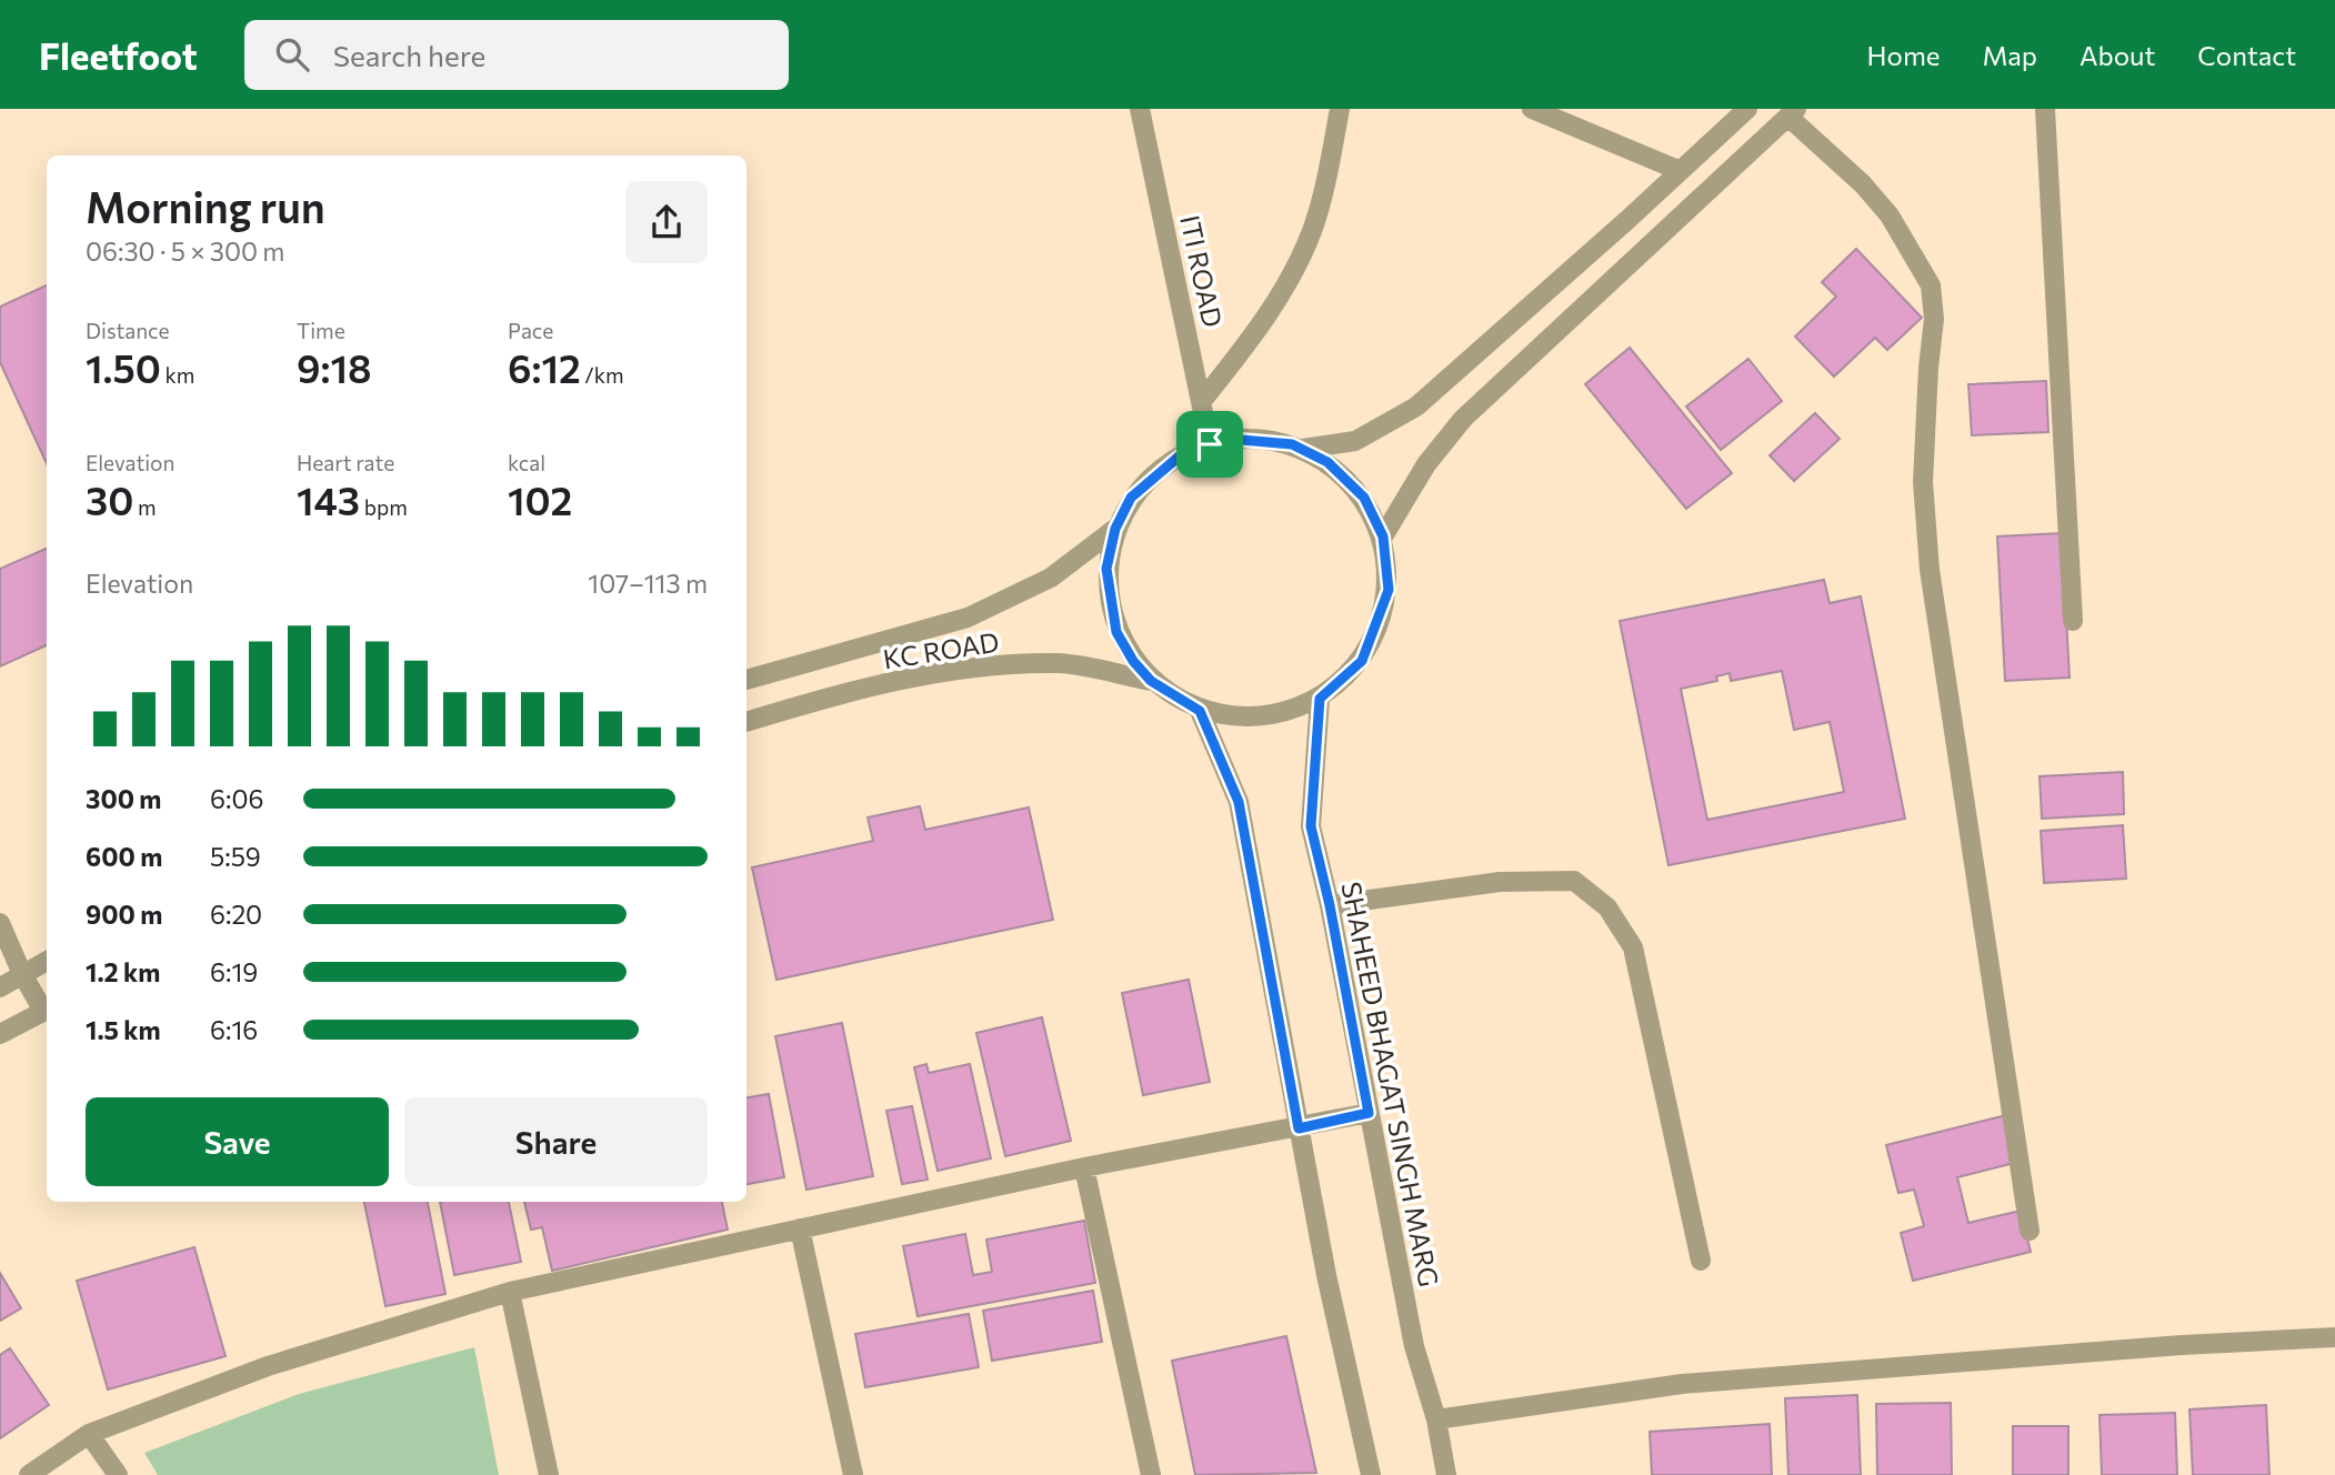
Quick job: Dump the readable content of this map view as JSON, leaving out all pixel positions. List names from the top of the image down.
{
  "streets": {
    "street": ["ITI ROAD", "KC ROAD", "SHAHEED BHAGAT SINGH MARG"]
  },
  "page": {
    "header": "Fleetfoot",
    "search": "Search here",
    "nav": [
      "Home",
      "Map",
      "About",
      "Contact"
    ],
    "heading": ["Morning run", "06:30 · 5 × 300 m"],
    "stats": [
      ["Distance", "1.50 km"],
      ["Time", "9:18"],
      ["Pace", "6:12 /km"],
      ["Elevation", "30 m"],
      ["Heart rate", "143 bpm"],
      ["kcal", "102"]
    ],
    "chart": ["Elevation", "107–113 m"],
    "list": [
      {
        "name": "300 m",
        "note": "6:06"
      },
      {
        "name": "600 m",
        "note": "5:59"
      },
      {
        "name": "900 m",
        "note": "6:20"
      },
      {
        "name": "1.2 km",
        "note": "6:19"
      },
      {
        "name": "1.5 km",
        "note": "6:16"
      }
    ],
    "buttons": ["Save", "Share"]
  }
}
